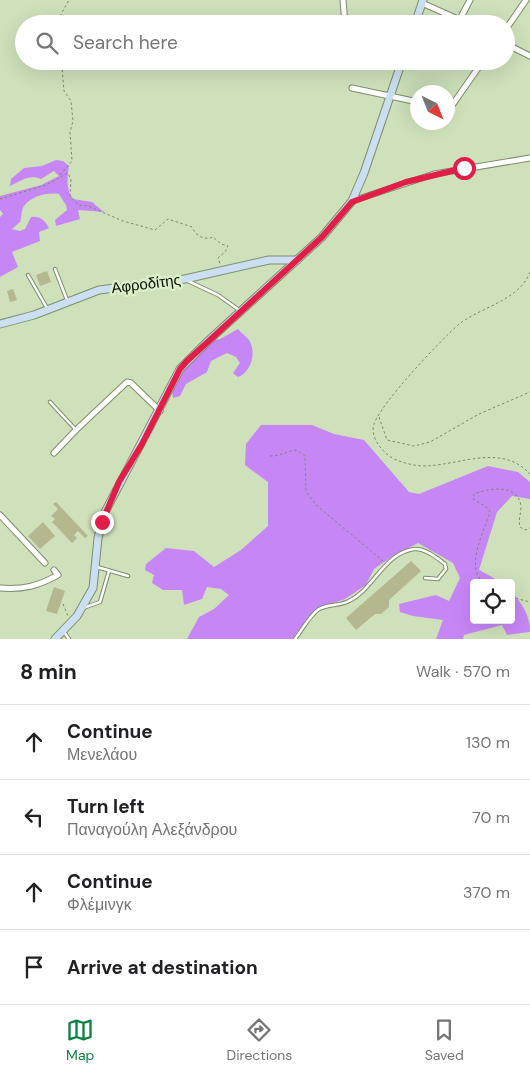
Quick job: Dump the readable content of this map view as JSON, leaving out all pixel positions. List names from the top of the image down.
{
  "streets": {
    "street": ["Αφροδίτης"]
  },
  "north": "bottom right",
  "page": {
    "search": "Search here",
    "heading": ["8 min", "Walk · 570 m"],
    "list": [
      ["Continue", "Μενελάου", "130 m"],
      ["Turn left", "Παναγούλη Αλεξάνδρου", "70 m"],
      ["Continue", "Φλέμινγκ", "370 m"],
      "Arrive at destination"
    ],
    "nav": ["Map", "Directions", "Saved"]
  }
}
